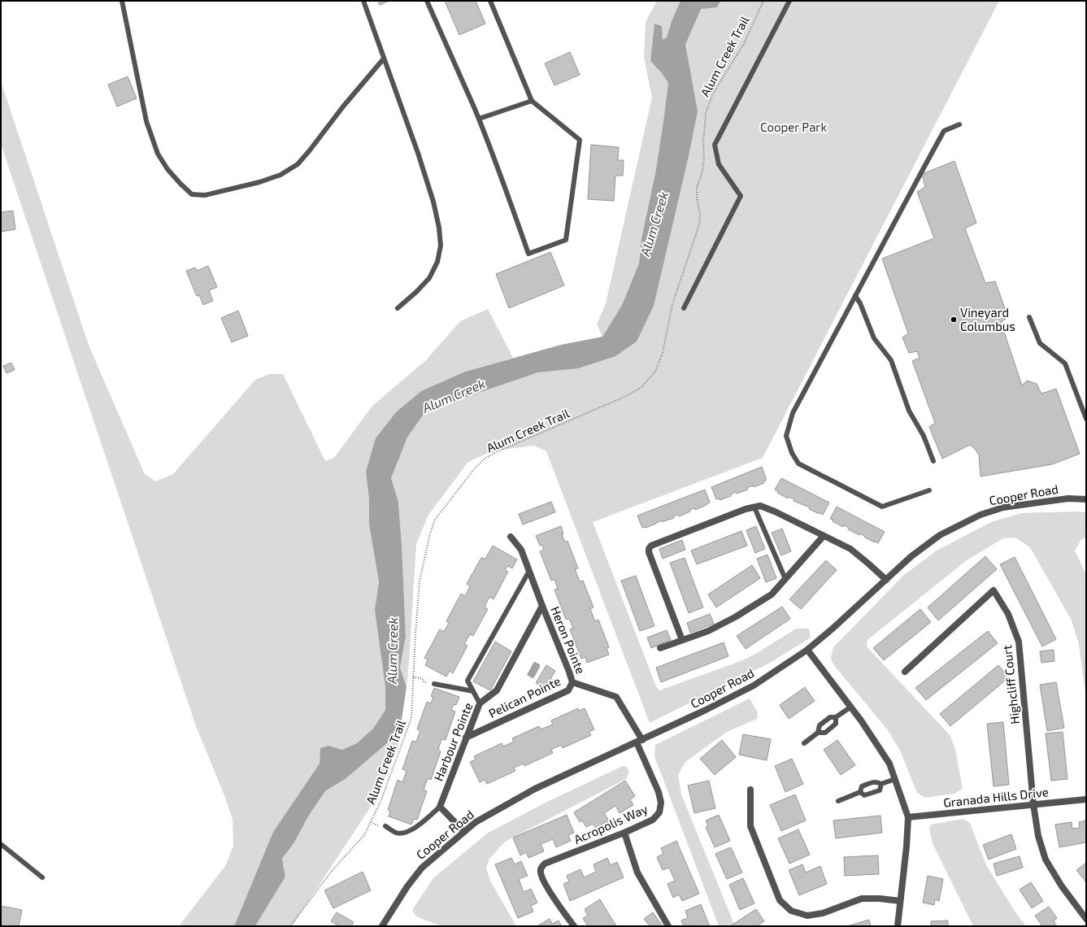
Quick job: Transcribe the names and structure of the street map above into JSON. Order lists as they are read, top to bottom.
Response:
{
  "streets": {
    "street": [
      "Cooper Road",
      "Heron Pointe",
      "Highcliff Court",
      "Pelican Pointe",
      "Harbour Pointe",
      "Granada Hills Drive",
      "Acropolis Way"
    ],
    "path": ["Alum Creek Trail"]
  },
  "crossings": [
    ["Cooper Road", "Heron Pointe"],
    ["Cooper Road", "Acropolis Way"],
    ["Heron Pointe", "Pelican Pointe"],
    ["Heron Pointe", "Harbour Pointe"],
    ["Heron Pointe", "Acropolis Way"],
    ["Highcliff Court", "Granada Hills Drive"],
    ["Pelican Pointe", "Harbour Pointe"]
  ],
  "water": ["Alum Creek"],
  "parks": ["Cooper Park"],
  "places": ["Vineyard Columbus"]
}
